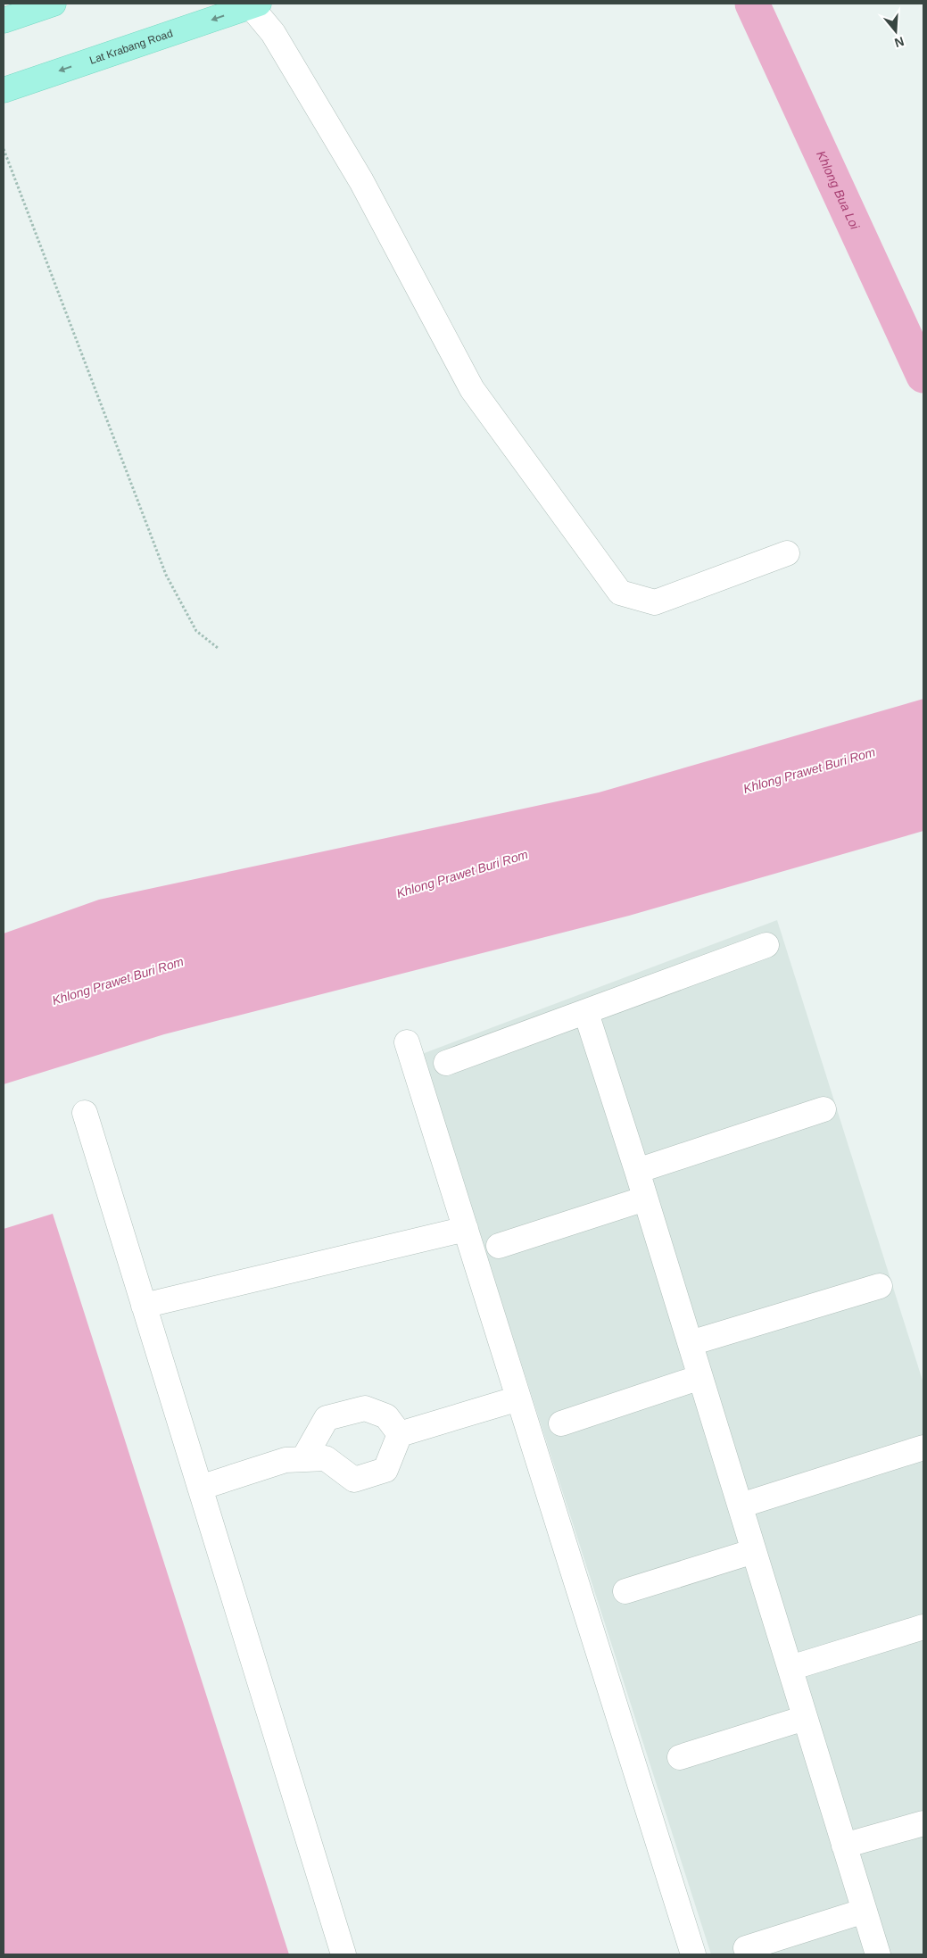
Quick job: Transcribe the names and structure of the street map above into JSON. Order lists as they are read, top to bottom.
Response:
{
  "streets": {
    "main road": ["Lat Krabang Road"]
  },
  "one_way": ["Lat Krabang Road"],
  "water": ["Khlong Bua Loi", "Khlong Prawet Buri Rom"],
  "north": "bottom"
}
